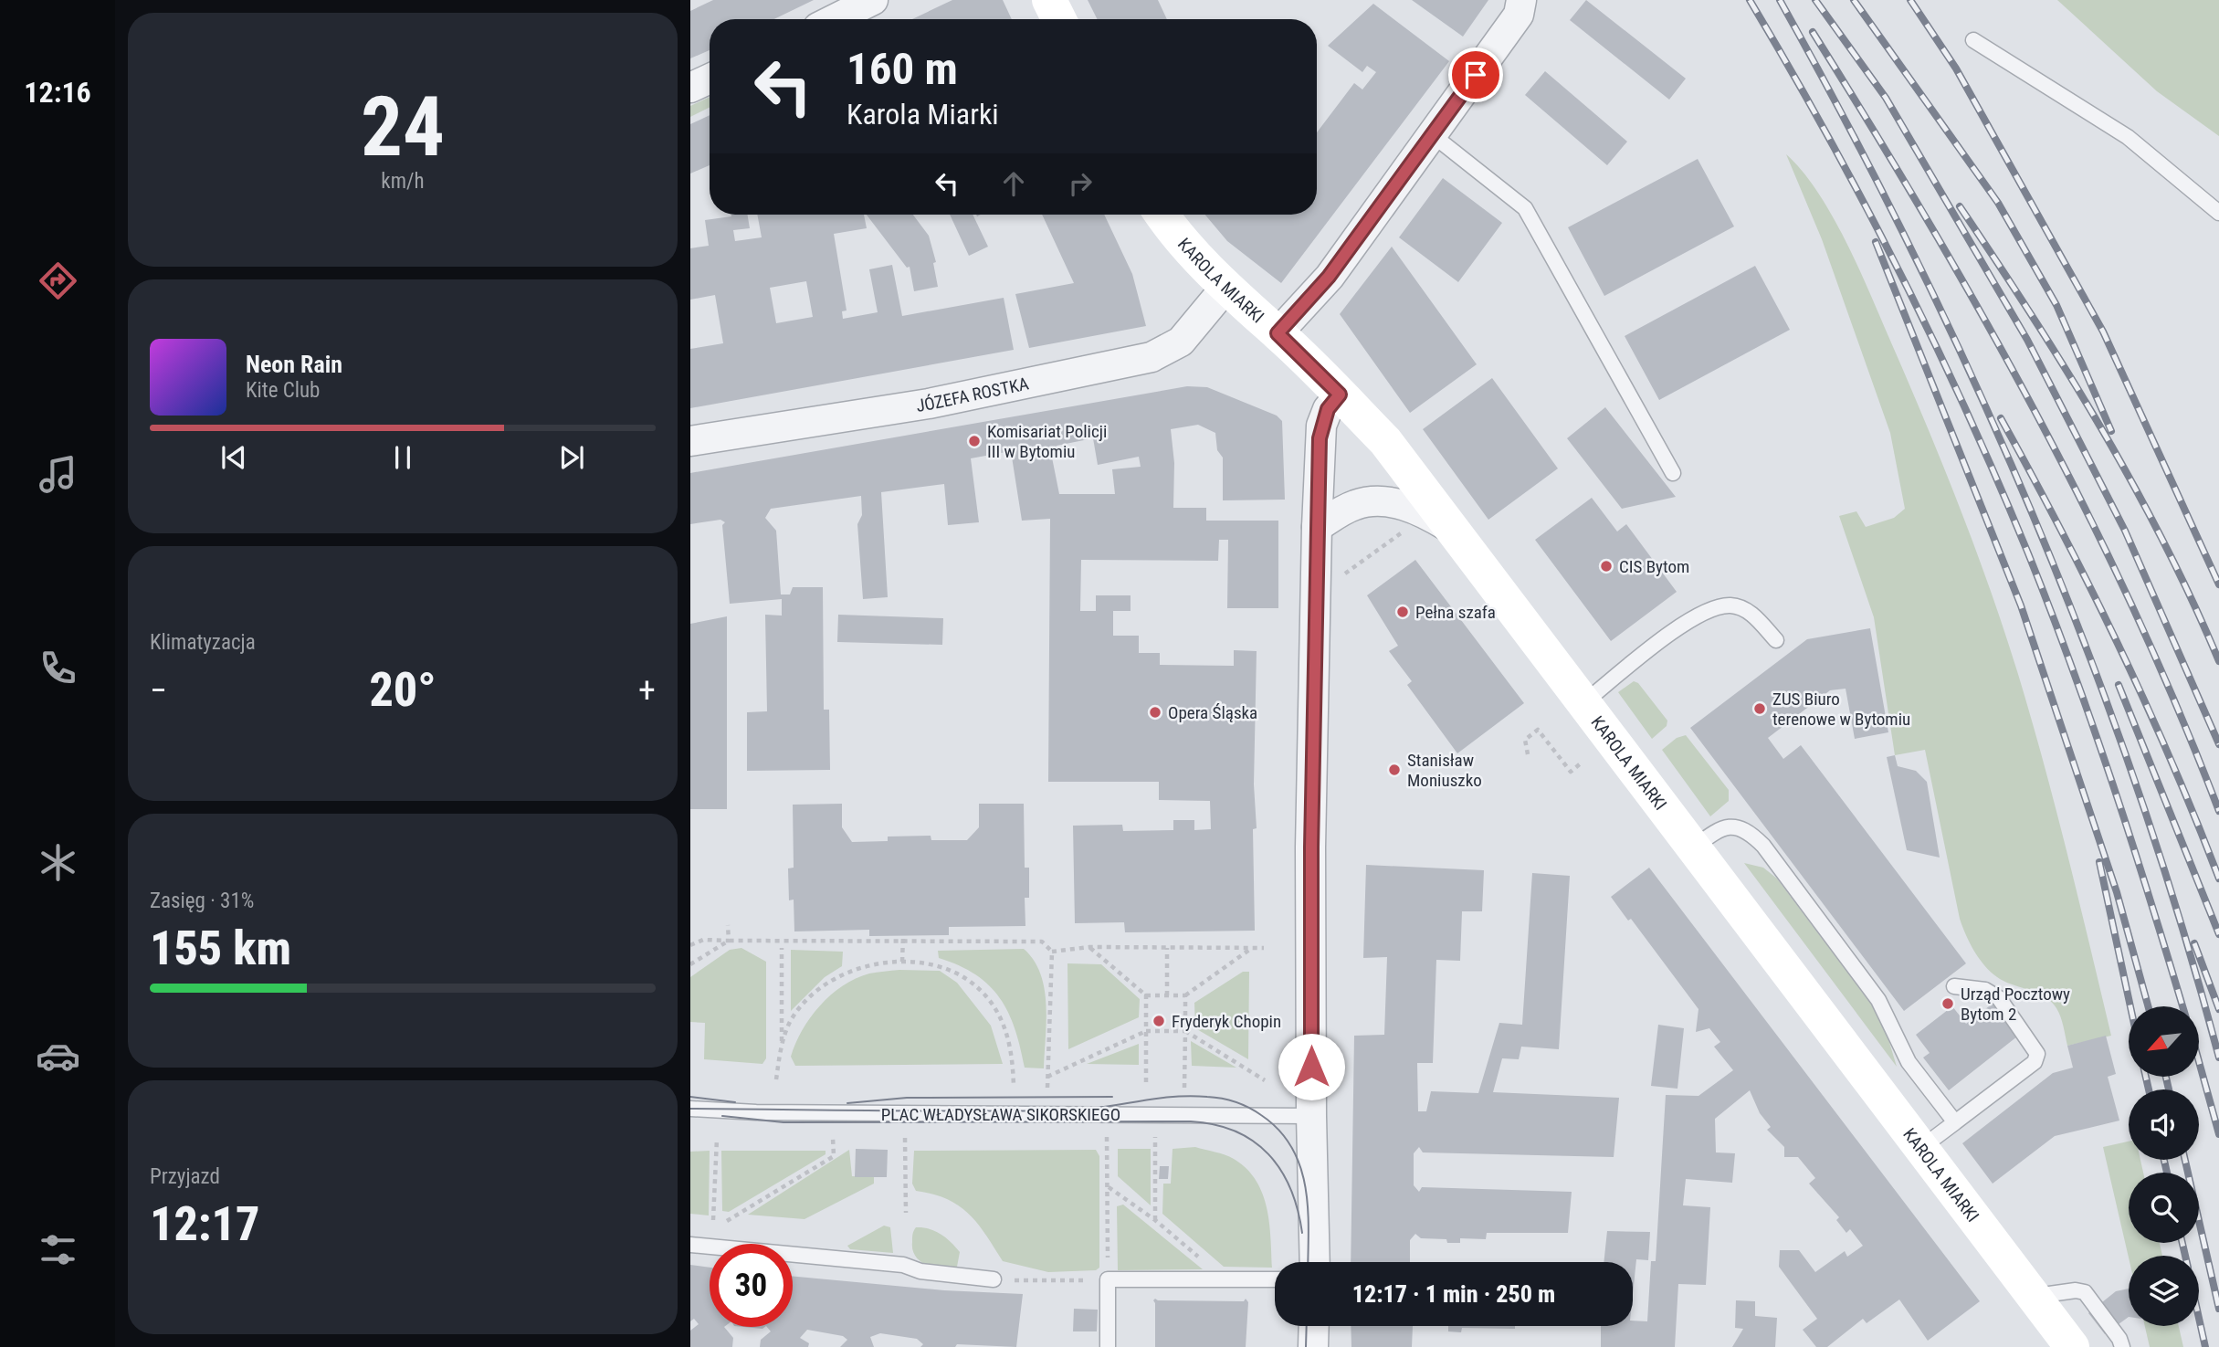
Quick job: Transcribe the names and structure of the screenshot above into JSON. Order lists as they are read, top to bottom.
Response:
{
  "streets": {
    "main road": ["KAROLA MIARKI"],
    "street": ["JÓZEFA ROSTKA"],
    "lane": ["PLAC WŁADYSŁAWA SIKORSKIEGO"]
  },
  "crossings": [
    ["KAROLA MIARKI", "JÓZEFA ROSTKA"]
  ],
  "places": [
    "Komisariat Policji III w Bytomiu",
    "CIS Bytom",
    "Pełna szafa",
    "ZUS Biuro terenowe w Bytomiu",
    "Opera Śląska",
    "Stanisław Moniuszko",
    "Urząd Pocztowy Bytom 2",
    "Fryderyk Chopin"
  ],
  "north": "bottom left",
  "page": {
    "tabs": "12:16",
    "tile": [
      ["24", "km/h"],
      "Klimatyzacja",
      ["Zasięg · 31%", "155 km"],
      ["Przyjazd", "12:17"]
    ],
    "turn": ["160 m", "Karola Miarki"],
    "song": ["Neon Rain", "Kite Club"],
    "heat": ["−", "20°", "+"],
    "limit": "30",
    "trip": "12:17 · 1 min · 250 m"
  }
}
